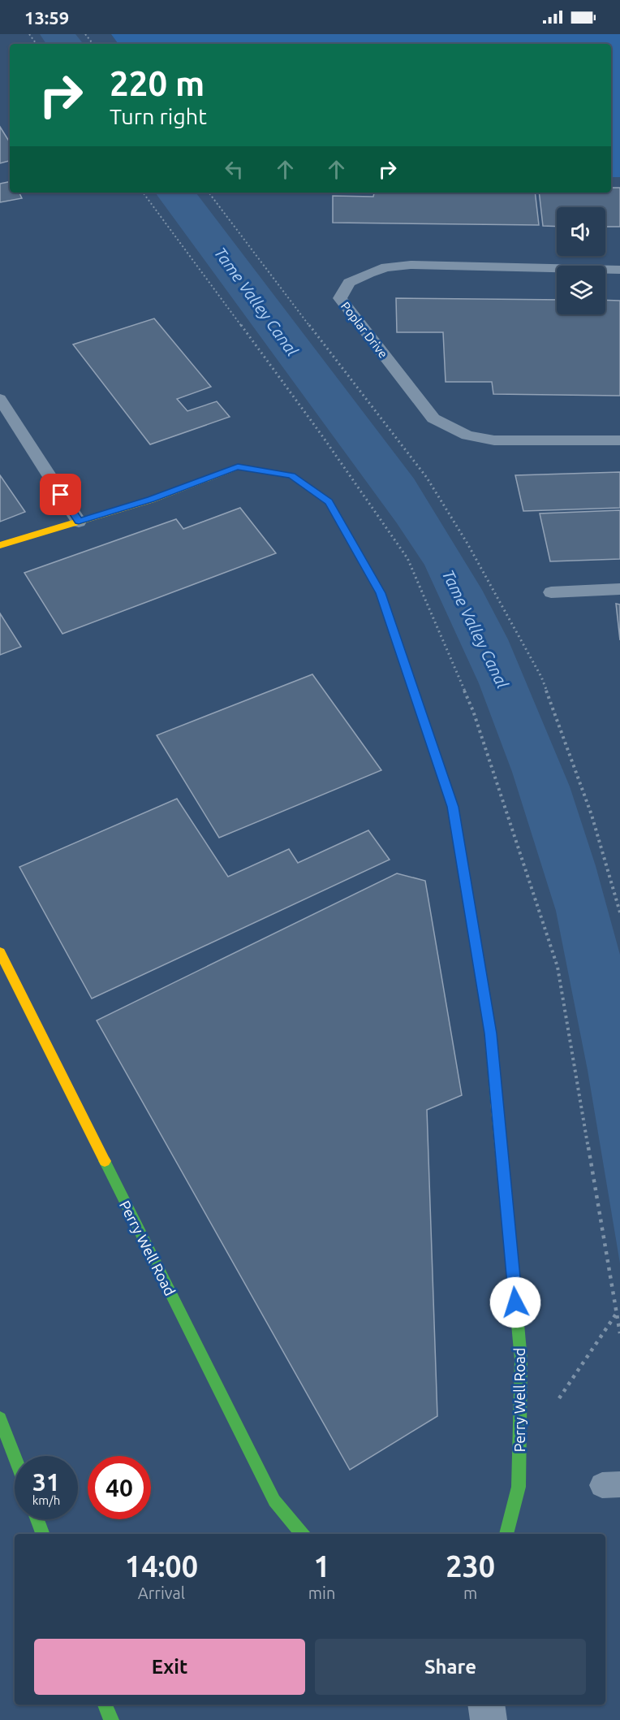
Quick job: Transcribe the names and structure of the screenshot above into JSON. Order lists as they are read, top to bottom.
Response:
{
  "streets": {
    "main road": ["Perry Well Road"],
    "lane": ["Poplar Drive"]
  },
  "water": ["Tame Valley Canal"],
  "page": {
    "status": "13:59",
    "turn": ["220 m", "Turn right"],
    "speed": "31 km/h",
    "limit": "40",
    "eta": [
      "14:00",
      "Arrival",
      "1",
      "min",
      "230",
      "m"
    ],
    "buttons": ["Exit", "Share"]
  }
}
